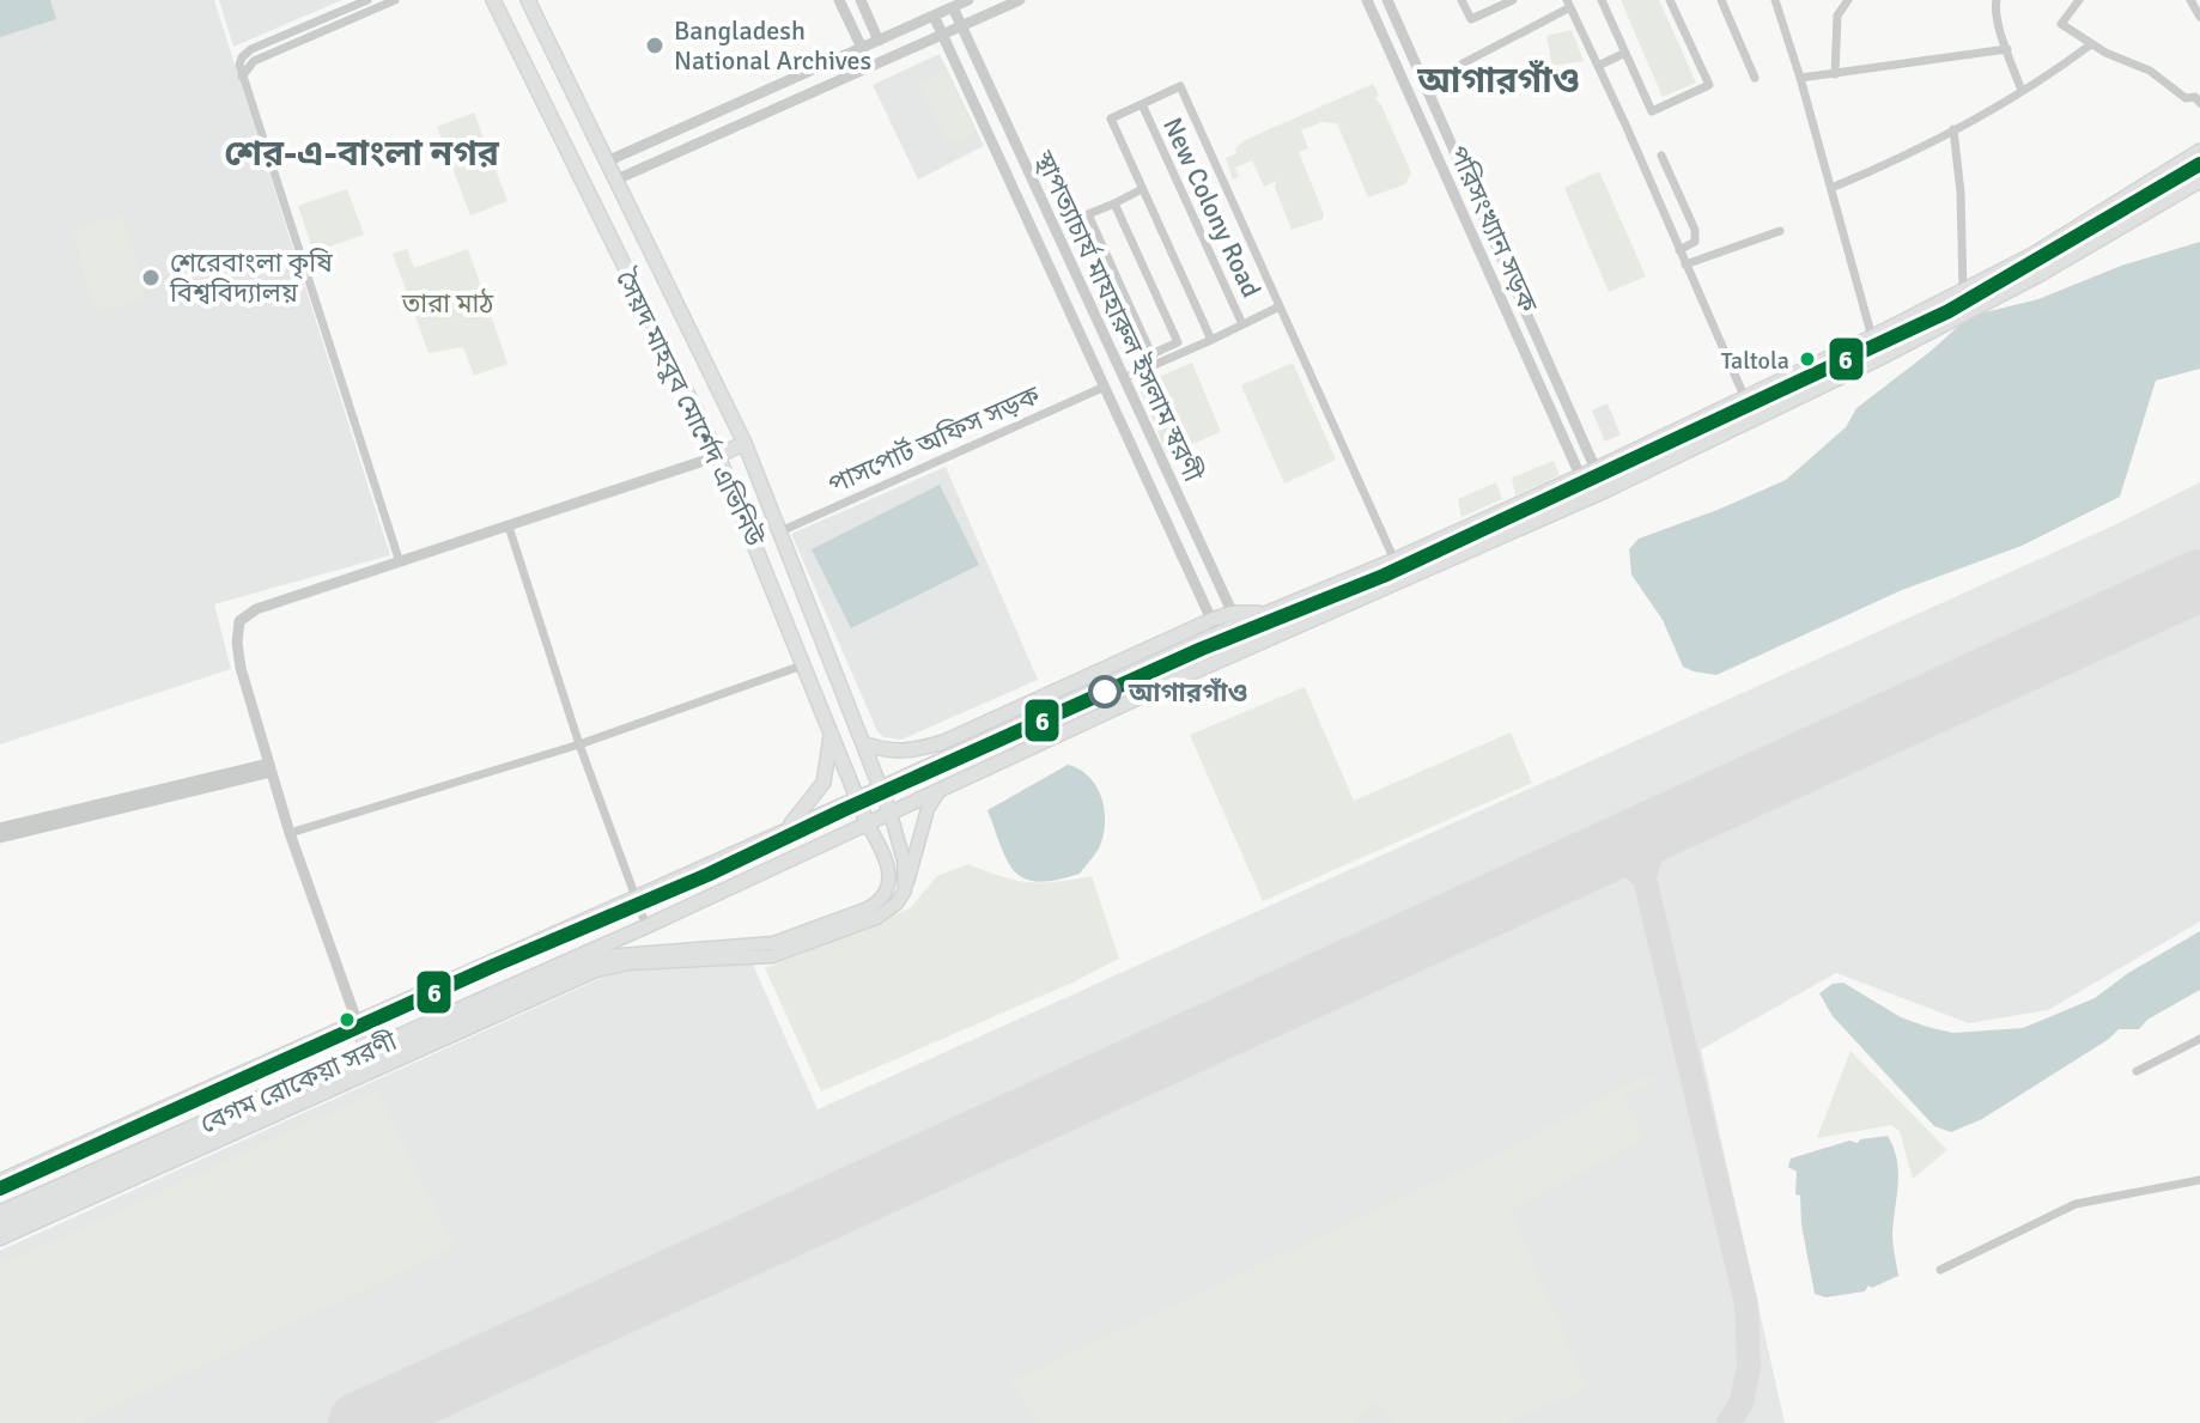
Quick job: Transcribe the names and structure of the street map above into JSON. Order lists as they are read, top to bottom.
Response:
{
  "streets": {
    "main road": ["সৈয়দ মাহবুব মোর্শেদ এভিনিউ", "বেগম রোকেয়া সরণী"],
    "street": [
      "New Colony Road",
      "পরিসংখ্যান সড়ক",
      "স্থাপত্যাচার্য মাযহারুল ইসলাম স্বরণী",
      "পাসপোর্ট অফিস সড়ক"
    ]
  },
  "crossings": [
    ["New Colony Road", "স্থাপত্যাচার্য মাযহারুল ইসলাম স্বরণী"],
    ["New Colony Road", "বেগম রোকেয়া সরণী"],
    ["পরিসংখ্যান সড়ক", "বেগম রোকেয়া সরণী"],
    ["স্থাপত্যাচার্য মাযহারুল ইসলাম স্বরণী", "পাসপোর্ট অফিস সড়ক"],
    ["স্থাপত্যাচার্য মাযহারুল ইসলাম স্বরণী", "বেগম রোকেয়া সরণী"],
    ["সৈয়দ মাহবুব মোর্শেদ এভিনিউ", "পাসপোর্ট অফিস সড়ক"],
    ["সৈয়দ মাহবুব মোর্শেদ এভিনিউ", "বেগম রোকেয়া সরণী"]
  ],
  "districts": ["আগারগাঁও", "শের-এ-বাংলা নগর"],
  "parks": ["তারা মাঠ"],
  "places": [
    "Bangladesh National Archives",
    "শেরেবাংলা কৃষি বিশ্ববিদ্যালয়",
    "Taltola",
    "আগারগাঁও"
  ],
  "lines": ["transit line 6"]
}
